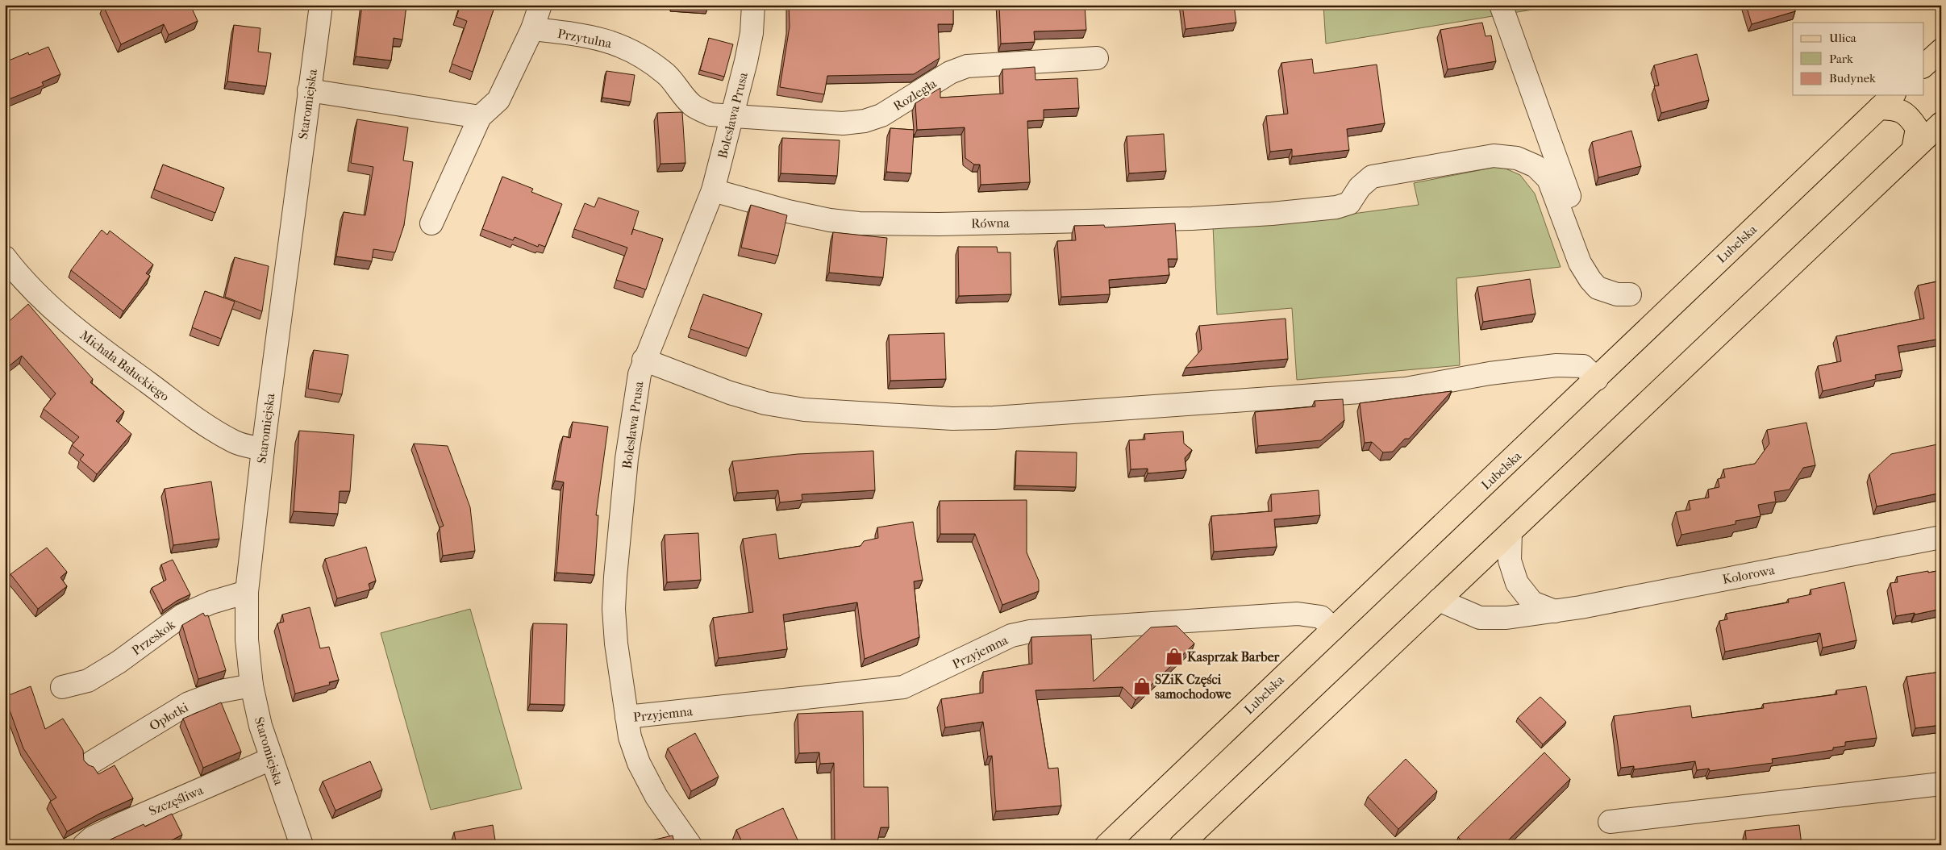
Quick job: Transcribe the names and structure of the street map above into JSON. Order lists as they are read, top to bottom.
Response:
{
  "streets": {
    "main road": ["Lubelska"],
    "street": [
      "Przytulna",
      "Rozległa",
      "Staromiejska",
      "Bolesława Prusa",
      "Równa",
      "Michała Bałuckiego",
      "Kolorowa",
      "Przeskok",
      "Przyjemna",
      "Opłotki",
      "Szczęśliwa"
    ]
  },
  "crossings": [
    ["Przytulna", "Rozległa"],
    ["Przytulna", "Bolesława Prusa"],
    ["Rozległa", "Bolesława Prusa"],
    ["Staromiejska", "Michała Bałuckiego"],
    ["Staromiejska", "Przeskok"],
    ["Staromiejska", "Opłotki"],
    ["Staromiejska", "Szczęśliwa"],
    ["Bolesława Prusa", "Równa"],
    ["Bolesława Prusa", "Przyjemna"],
    ["Lubelska", "Przyjemna"]
  ],
  "places": {
    "shop": ["Kasprzak Barber", "SZiK Części samochodowe"]
  },
  "legend": ["Ulica", "Park", "Budynek"]
}
